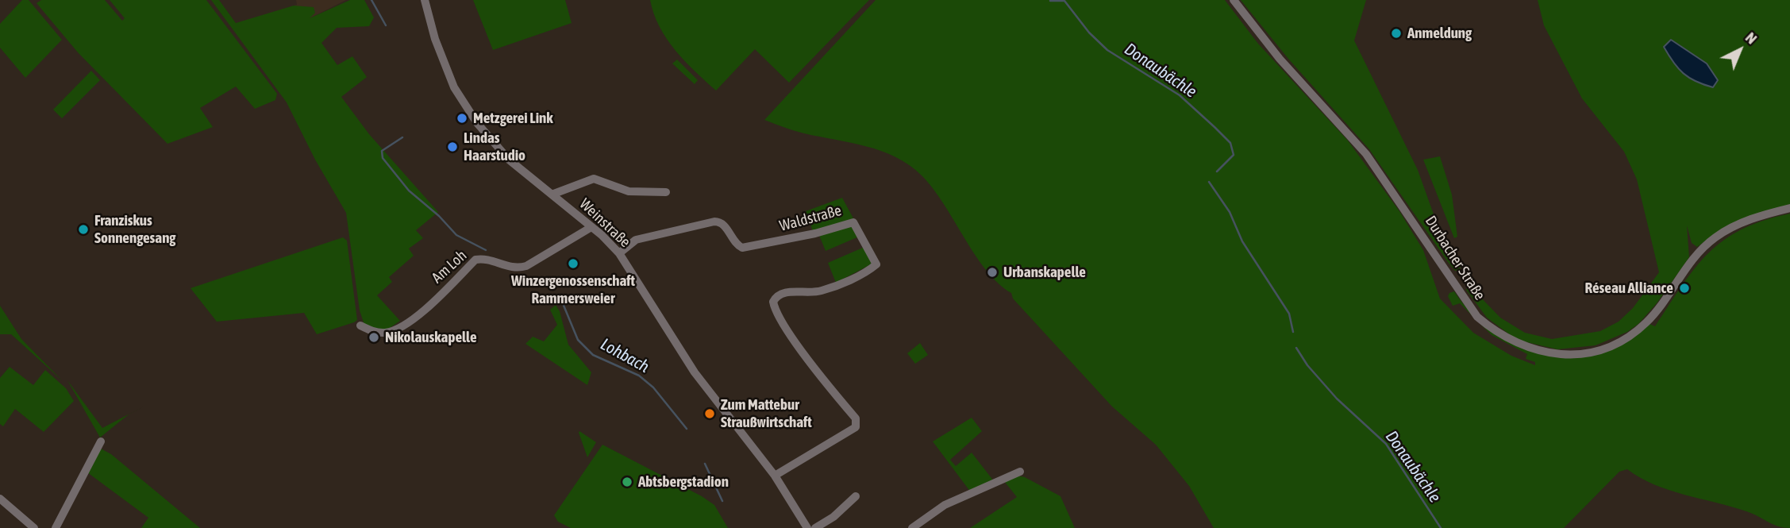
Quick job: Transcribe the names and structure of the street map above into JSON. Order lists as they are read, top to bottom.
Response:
{
  "streets": {
    "street": [
      "Waldstraße",
      "Weinstraße",
      "Durbacher Straße",
      "Am Loh"
    ]
  },
  "crossings": [
    ["Waldstraße", "Weinstraße"],
    ["Weinstraße", "Am Loh"]
  ],
  "water": ["Donaubächle", "Lohbach"],
  "places": [
    "Anmeldung",
    "Metzgerei Link",
    "Lindas Haarstudio",
    "Franziskus Sonnengesang",
    "Winzergenossenschaft Rammersweier",
    "Urbanskapelle",
    "Réseau Alliance",
    "Nikolauskapelle",
    "Zum Mattebur Straußwirtschaft",
    "Abtsbergstadion"
  ],
  "north": "top right"
}
